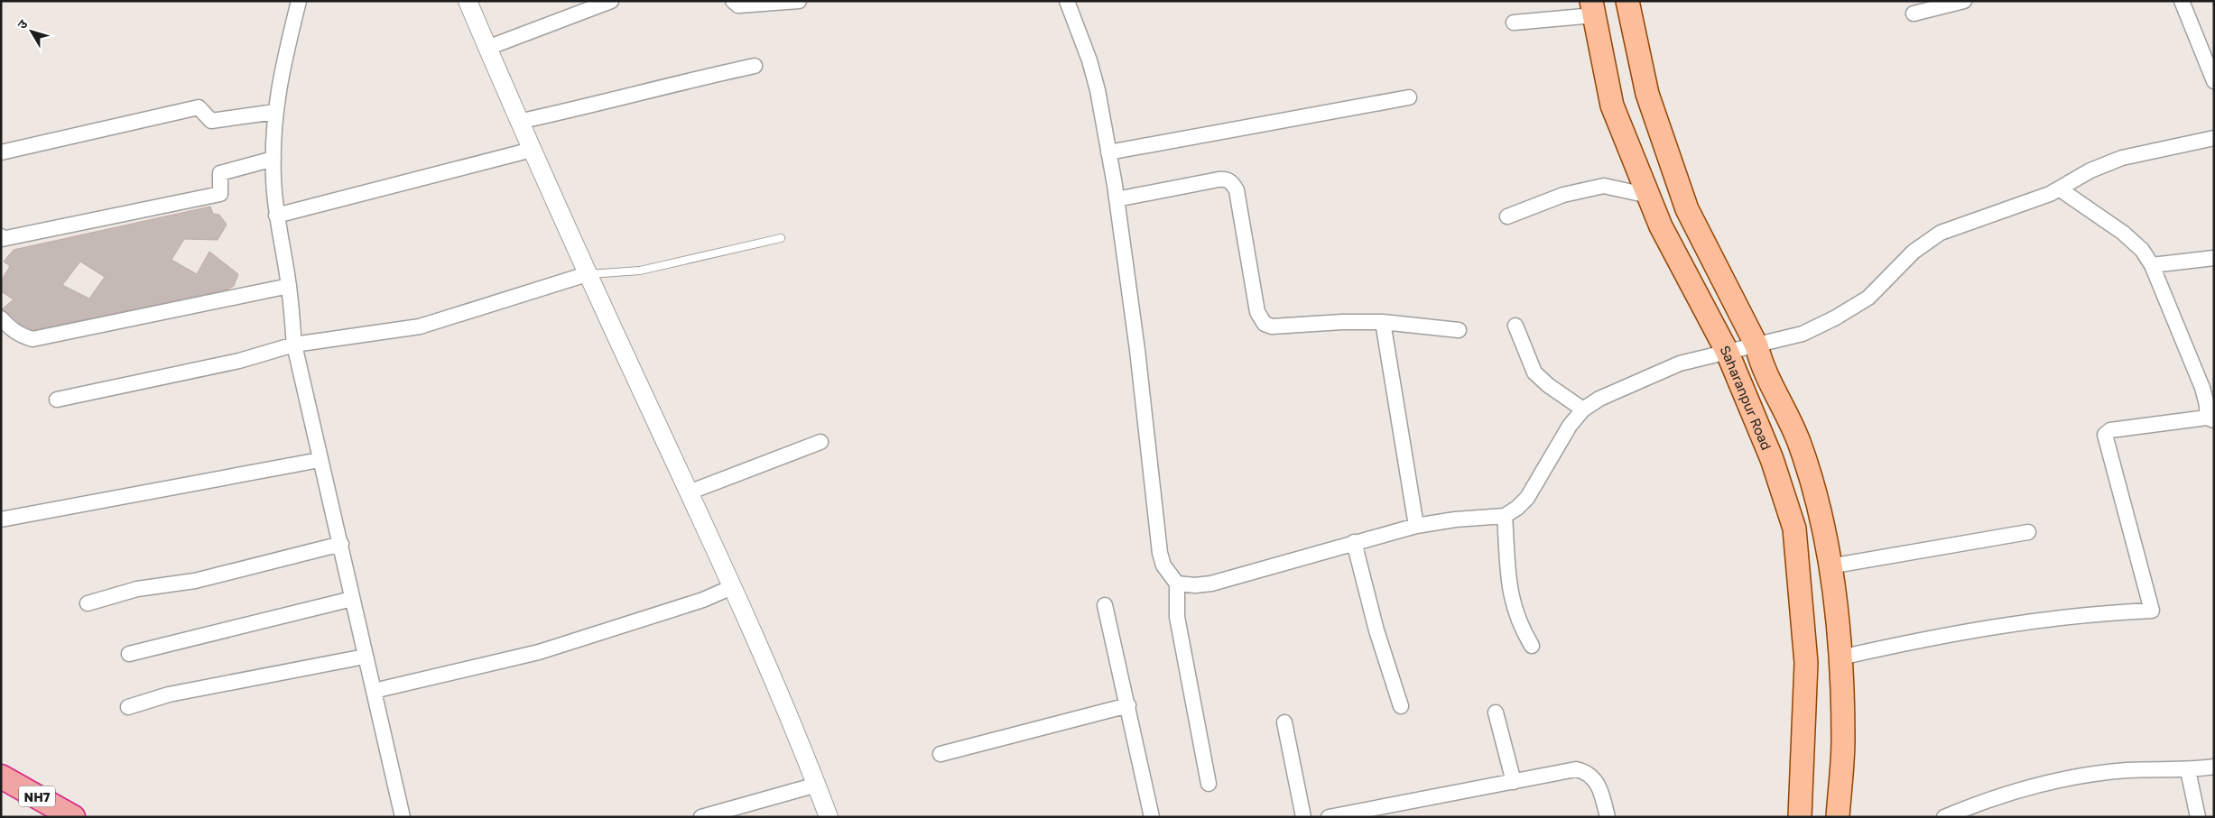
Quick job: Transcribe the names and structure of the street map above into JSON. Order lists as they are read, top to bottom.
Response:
{
  "streets": {
    "highway": ["NH7"],
    "main road": ["Saharanpur Road"]
  },
  "north": "top left"
}
